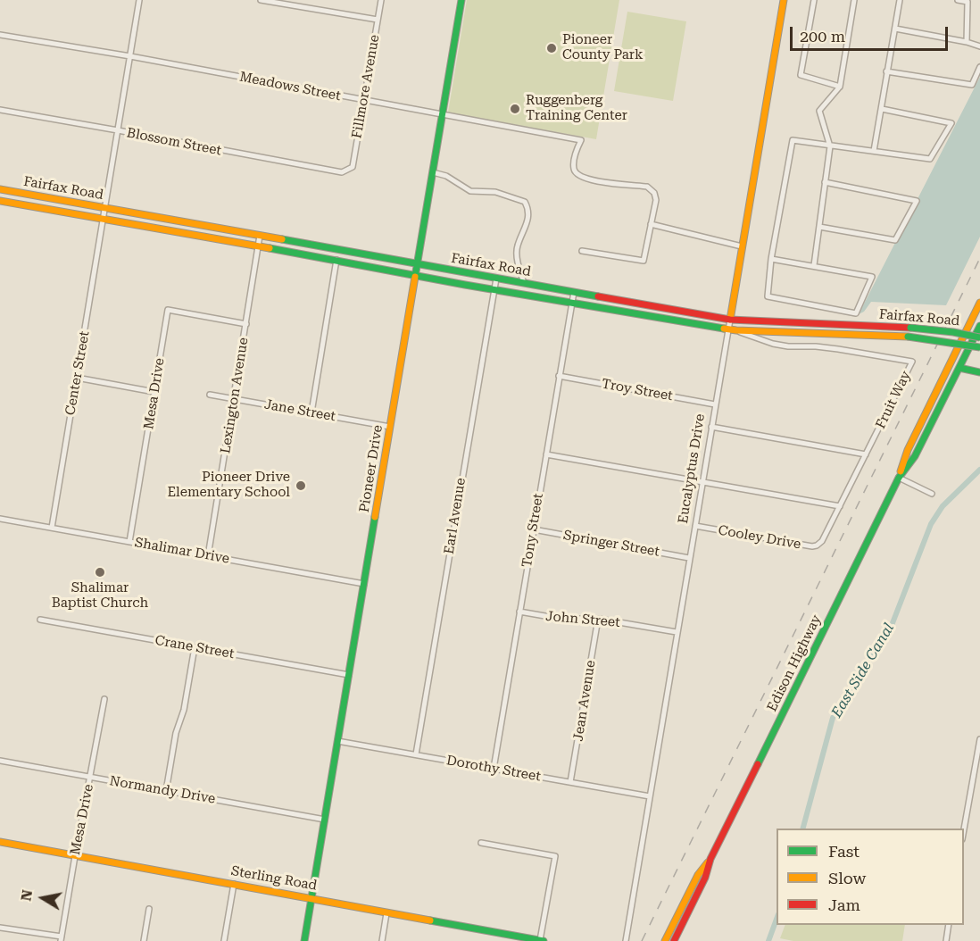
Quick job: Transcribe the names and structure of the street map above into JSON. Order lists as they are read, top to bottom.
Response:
{
  "streets": {
    "main road": [
      "Fairfax Road",
      "Pioneer Drive",
      "Eucalyptus Drive",
      "Edison Highway",
      "Sterling Road"
    ],
    "street": [
      "Meadows Street",
      "Fillmore Avenue",
      "Blossom Street",
      "Center Street",
      "Troy Street",
      "Mesa Drive",
      "Lexington Avenue",
      "Fruit Way",
      "Jane Street",
      "Earl Avenue",
      "Tony Street",
      "Cooley Drive",
      "Springer Street",
      "Shalimar Drive",
      "John Street",
      "Crane Street",
      "Jean Avenue",
      "Dorothy Street",
      "Normandy Drive"
    ]
  },
  "crossings": [
    ["Meadows Street", "Fillmore Avenue"],
    ["Meadows Street", "Center Street"],
    ["Meadows Street", "Pioneer Drive"],
    ["Fillmore Avenue", "Blossom Street"],
    ["Blossom Street", "Center Street"],
    ["Fairfax Road", "Center Street"],
    ["Fairfax Road", "Lexington Avenue"],
    ["Fairfax Road", "Fruit Way"],
    ["Fairfax Road", "Pioneer Drive"],
    ["Fairfax Road", "Eucalyptus Drive"],
    ["Fairfax Road", "Earl Avenue"],
    ["Fairfax Road", "Tony Street"],
    ["Center Street", "Shalimar Drive"],
    ["Troy Street", "Eucalyptus Drive"],
    ["Troy Street", "Tony Street"],
    ["Mesa Drive", "Lexington Avenue"],
    ["Mesa Drive", "Shalimar Drive"],
    ["Mesa Drive", "Normandy Drive"],
    ["Mesa Drive", "Sterling Road"],
    ["Lexington Avenue", "Jane Street"],
    ["Lexington Avenue", "Shalimar Drive"],
    ["Fruit Way", "Cooley Drive"],
    ["Jane Street", "Pioneer Drive"],
    ["Pioneer Drive", "Shalimar Drive"],
    ["Pioneer Drive", "Crane Street"],
    ["Pioneer Drive", "Dorothy Street"],
    ["Pioneer Drive", "Normandy Drive"],
    ["Pioneer Drive", "Sterling Road"],
    ["Eucalyptus Drive", "Cooley Drive"],
    ["Eucalyptus Drive", "Springer Street"],
    ["Eucalyptus Drive", "John Street"],
    ["Eucalyptus Drive", "Dorothy Street"],
    ["Earl Avenue", "Dorothy Street"],
    ["Tony Street", "Springer Street"],
    ["Tony Street", "John Street"],
    ["Tony Street", "Dorothy Street"],
    ["John Street", "Jean Avenue"],
    ["Jean Avenue", "Dorothy Street"]
  ],
  "water": ["East Side Canal"],
  "places": [
    "Pioneer County Park",
    "Ruggenberg Training Center",
    "Pioneer Drive Elementary School",
    "Shalimar Baptist Church"
  ],
  "legend": ["Fast", "Slow", "Jam"],
  "scale_bar": "200 m",
  "north": "left"
}
